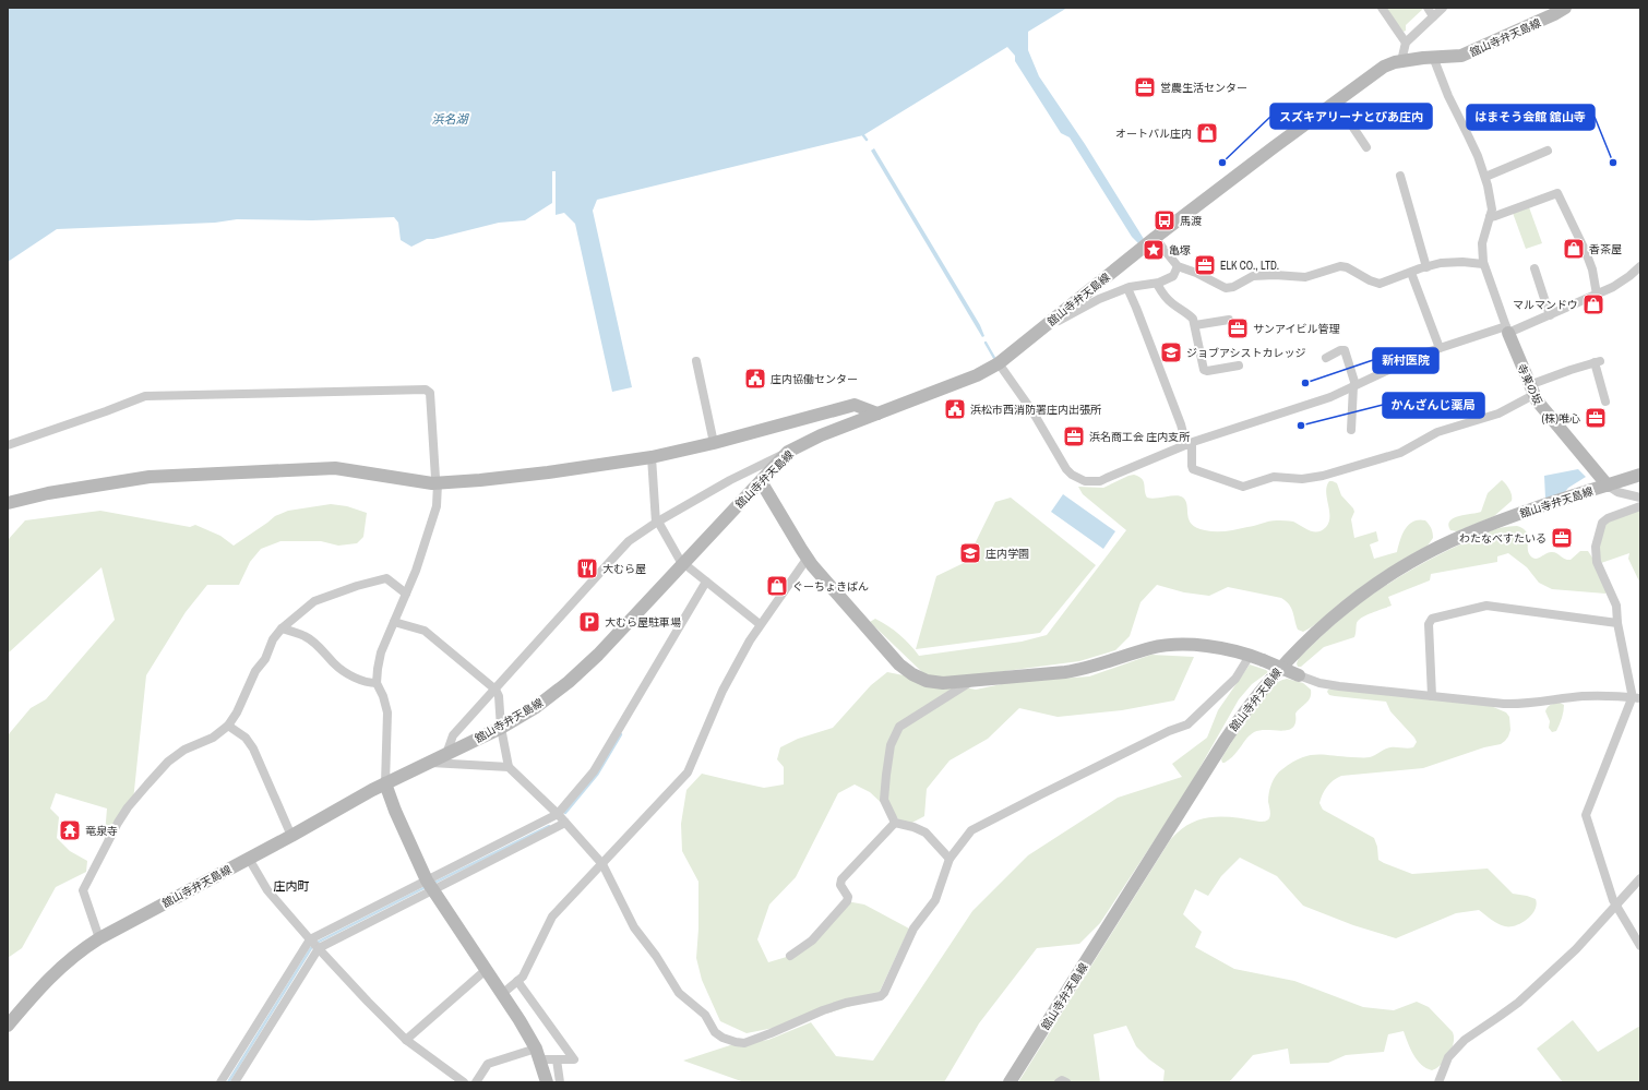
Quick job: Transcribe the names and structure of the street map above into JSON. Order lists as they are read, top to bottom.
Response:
{
  "streets": {
    "main road": ["舘山寺弁天島線", "寺東の坂"]
  },
  "crossings": [
    ["舘山寺弁天島線", "寺東の坂"]
  ],
  "districts": ["庄内町"],
  "water": ["浜名湖"],
  "places": {
    "office": [
      "営農生活センター",
      "ELK CO., LTD.",
      "サンアイビル管理",
      "(株)唯心",
      "浜名商工会 庄内支所",
      "わたなべすたいる"
    ],
    "shop": [
      "オートパル庄内",
      "香茶屋",
      "マルマンドウ",
      "ぐーちょきぱん"
    ],
    "other": [
      "スズキアリーナとぴあ庄内",
      "はまそう会館 舘山寺",
      "新村医院",
      "かんざんじ薬局"
    ],
    "bus stop": ["馬渡"],
    "place": ["亀塚"],
    "school or university": ["ジョブアシストカレッジ", "庄内学園"],
    "public building": ["庄内協働センター", "浜松市西消防署庄内出張所"],
    "restaurant": ["大むら屋"],
    "parking": ["大むら屋駐車場"],
    "temple": ["竜泉寺"]
  }
}
